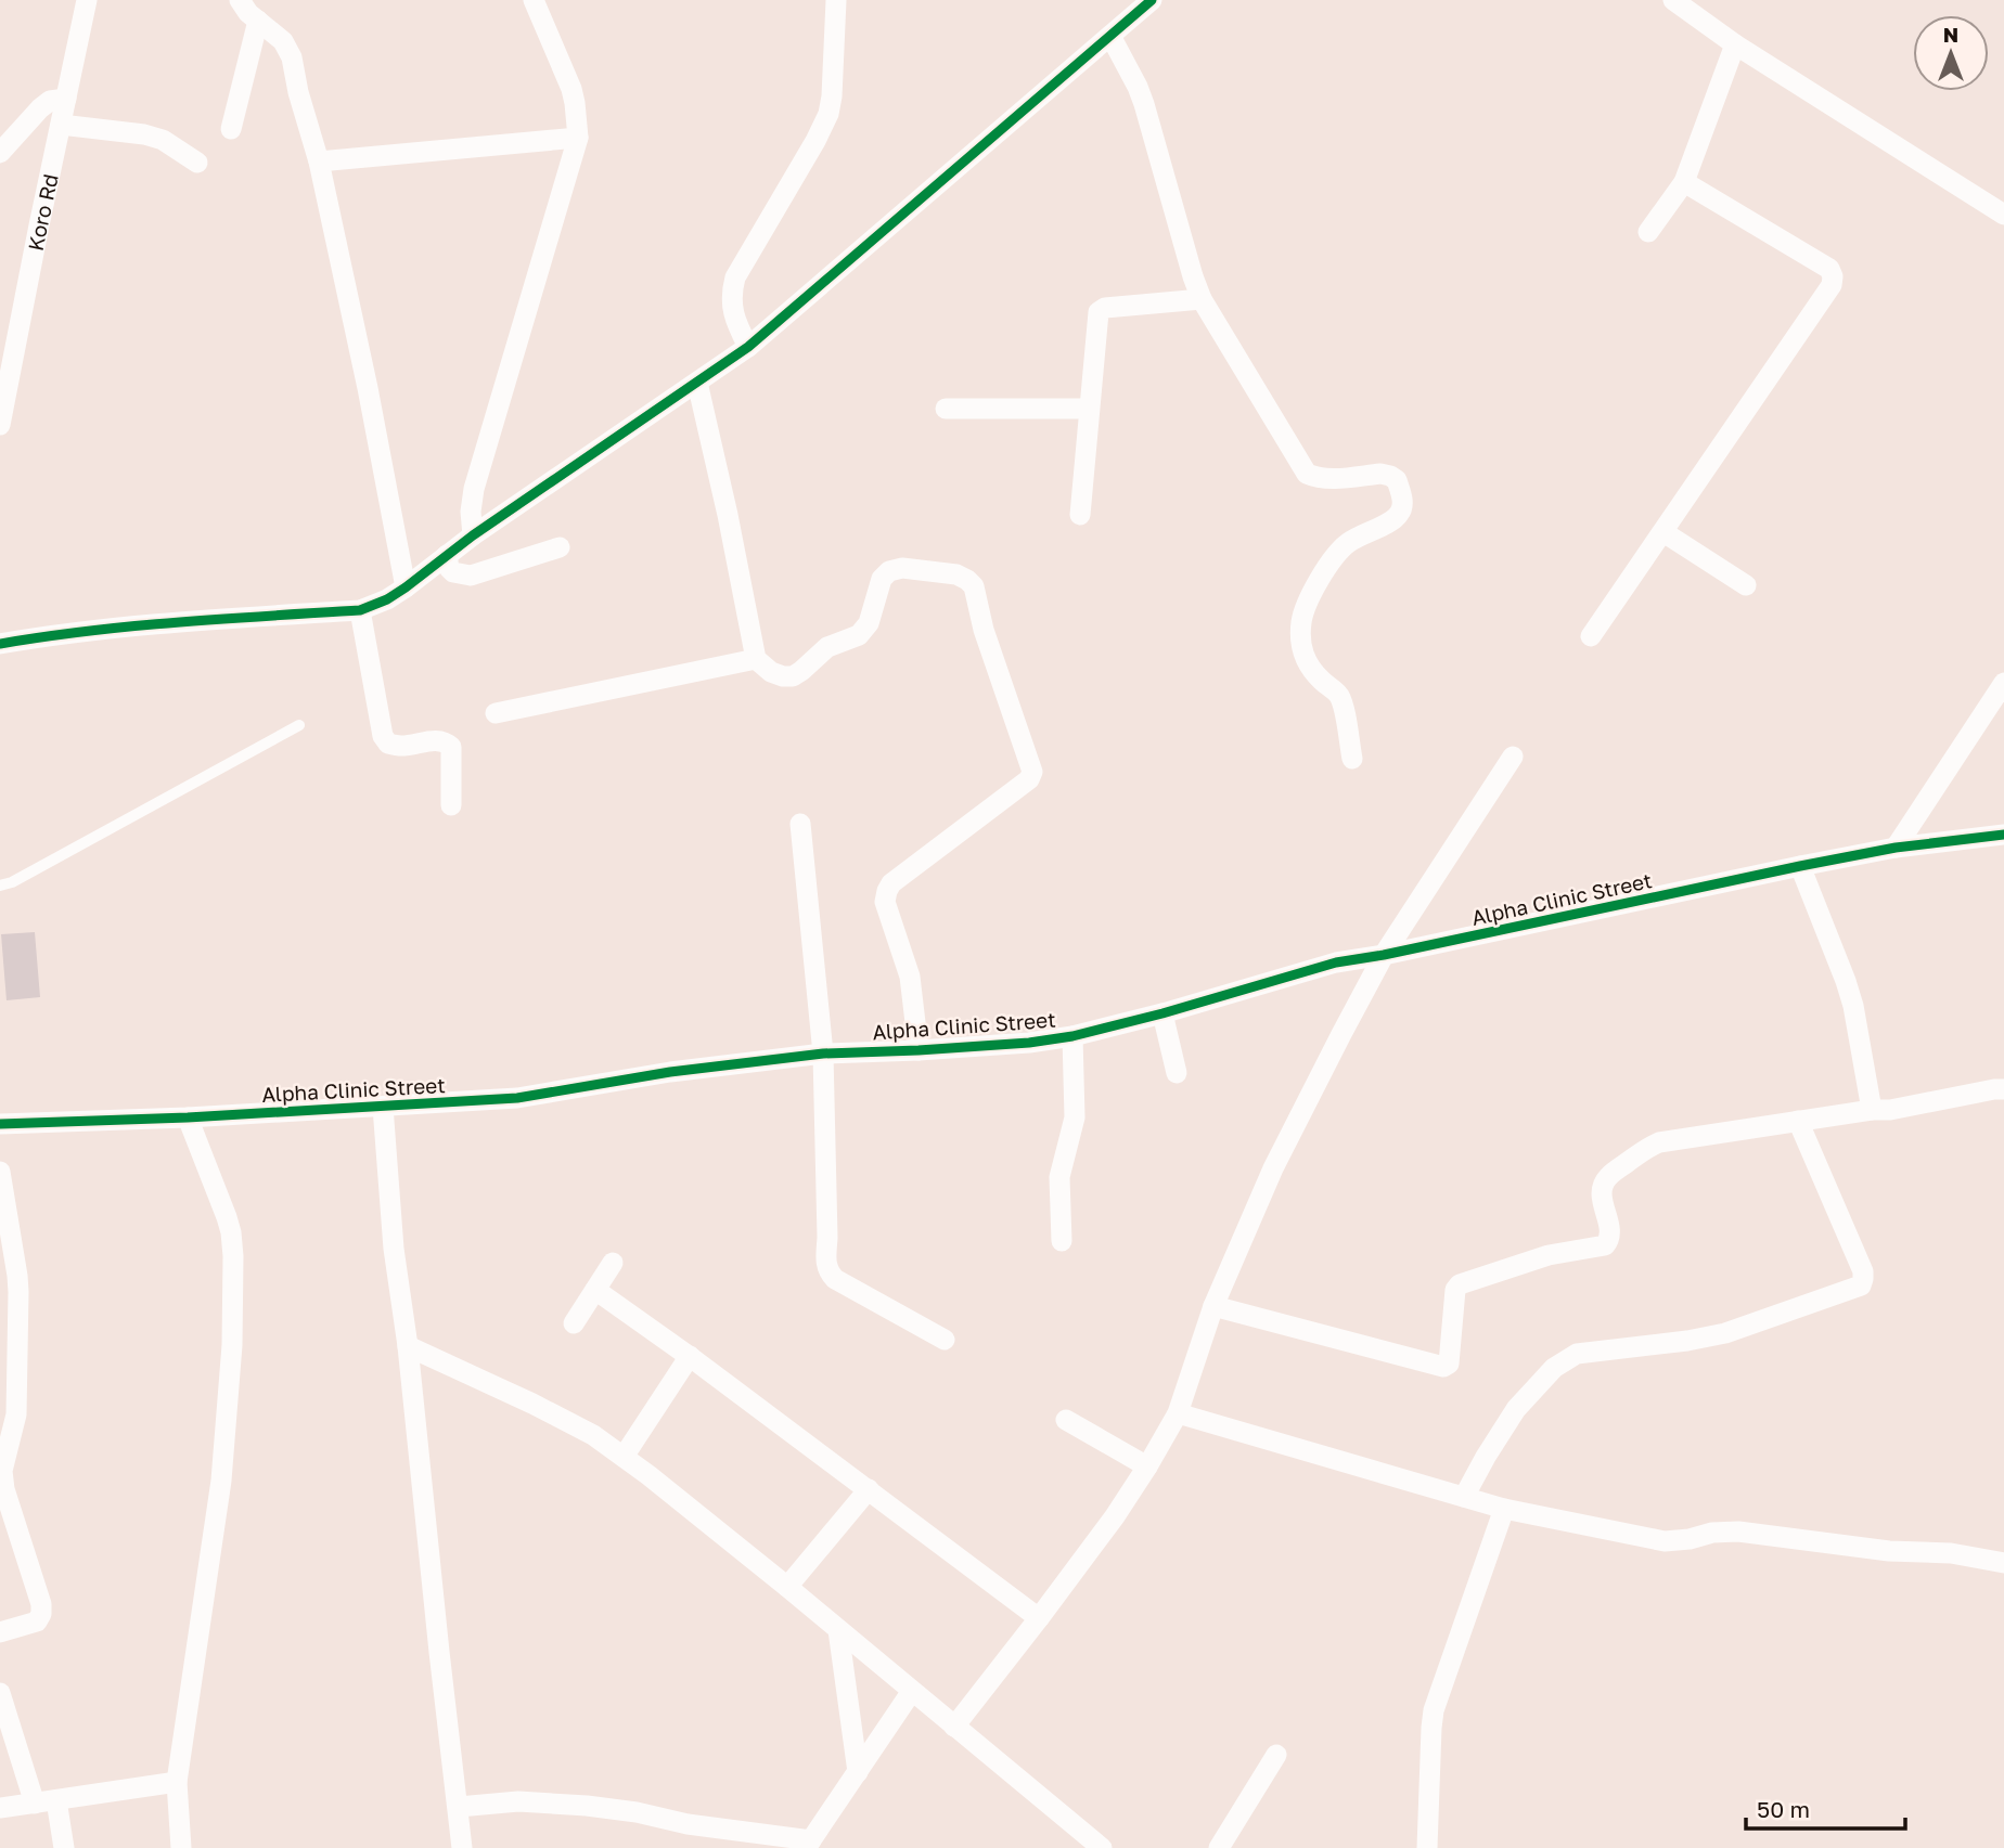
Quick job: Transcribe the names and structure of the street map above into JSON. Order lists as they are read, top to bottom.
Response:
{
  "streets": {
    "street": ["Koro Rd", "Alpha Clinic Street"]
  },
  "scale_bar": "50 m",
  "north": "top"
}
